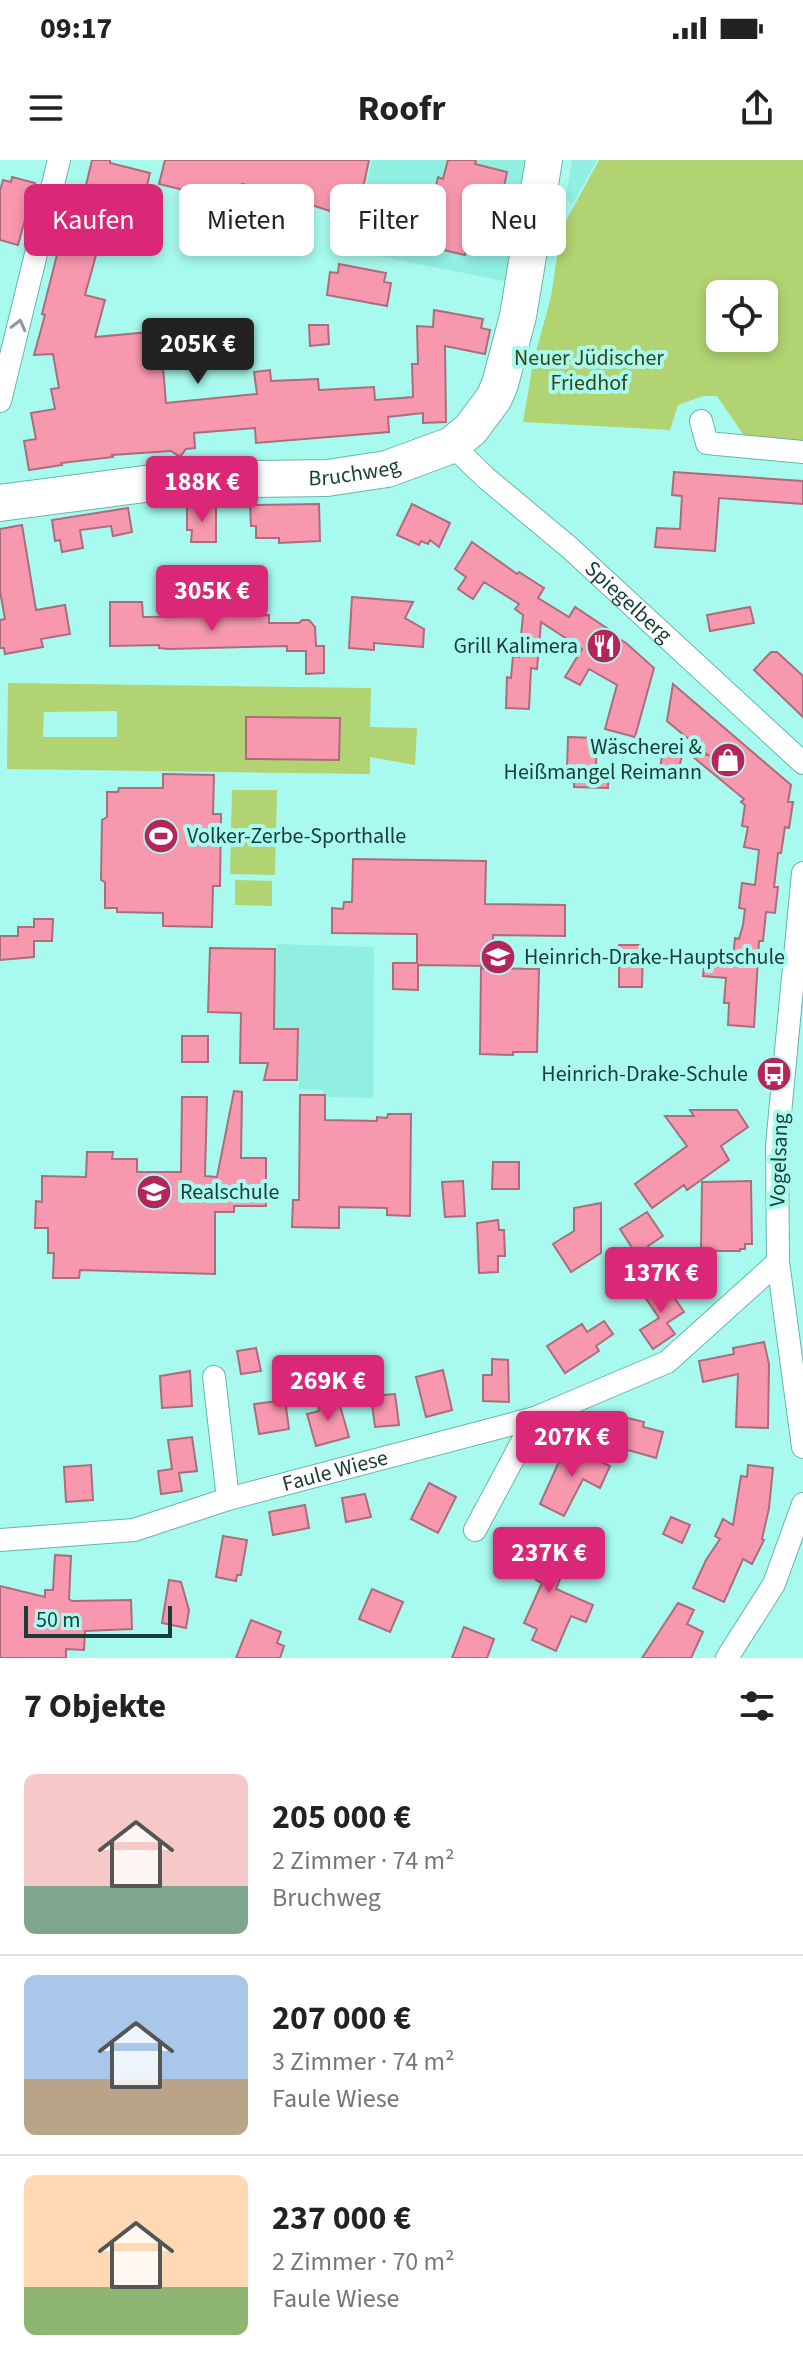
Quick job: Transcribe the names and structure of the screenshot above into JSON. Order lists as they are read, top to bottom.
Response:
{
  "streets": {
    "main road": ["Bruchweg"],
    "street": ["Spiegelberg", "Vogelsang", "Faule Wiese"]
  },
  "crossings": [
    ["Bruchweg", "Spiegelberg"],
    ["Vogelsang", "Faule Wiese"]
  ],
  "parks": ["Neuer Jüdischer Friedhof"],
  "places": {
    "restaurant": ["Grill Kalimera"],
    "shop": ["Wäscherei & Heißmangel Reimann"],
    "sports": ["Volker-Zerbe-Sporthalle"],
    "school or university": ["Heinrich-Drake-Hauptschule", "Realschule"],
    "bus stop": ["Heinrich-Drake-Schule"]
  },
  "scale_bar": "50 m",
  "page": {
    "status": "09:17",
    "header": "Roofr",
    "chip": [
      "Kaufen",
      "Mieten",
      "Filter",
      "Neu"
    ],
    "price": [
      "205K €",
      "188K €",
      "305K €",
      "137K €",
      "269K €",
      "207K €",
      "237K €"
    ],
    "scale": "50 m",
    "heading": "7 Objekte",
    "list": [
      {
        "name": "205 000 €",
        "note": "2 Zimmer · 74 m² · Bruchweg"
      },
      {
        "name": "207 000 €",
        "note": "3 Zimmer · 74 m² · Faule Wiese"
      },
      {
        "name": "237 000 €",
        "note": "2 Zimmer · 70 m² · Faule Wiese"
      }
    ]
  }
}
